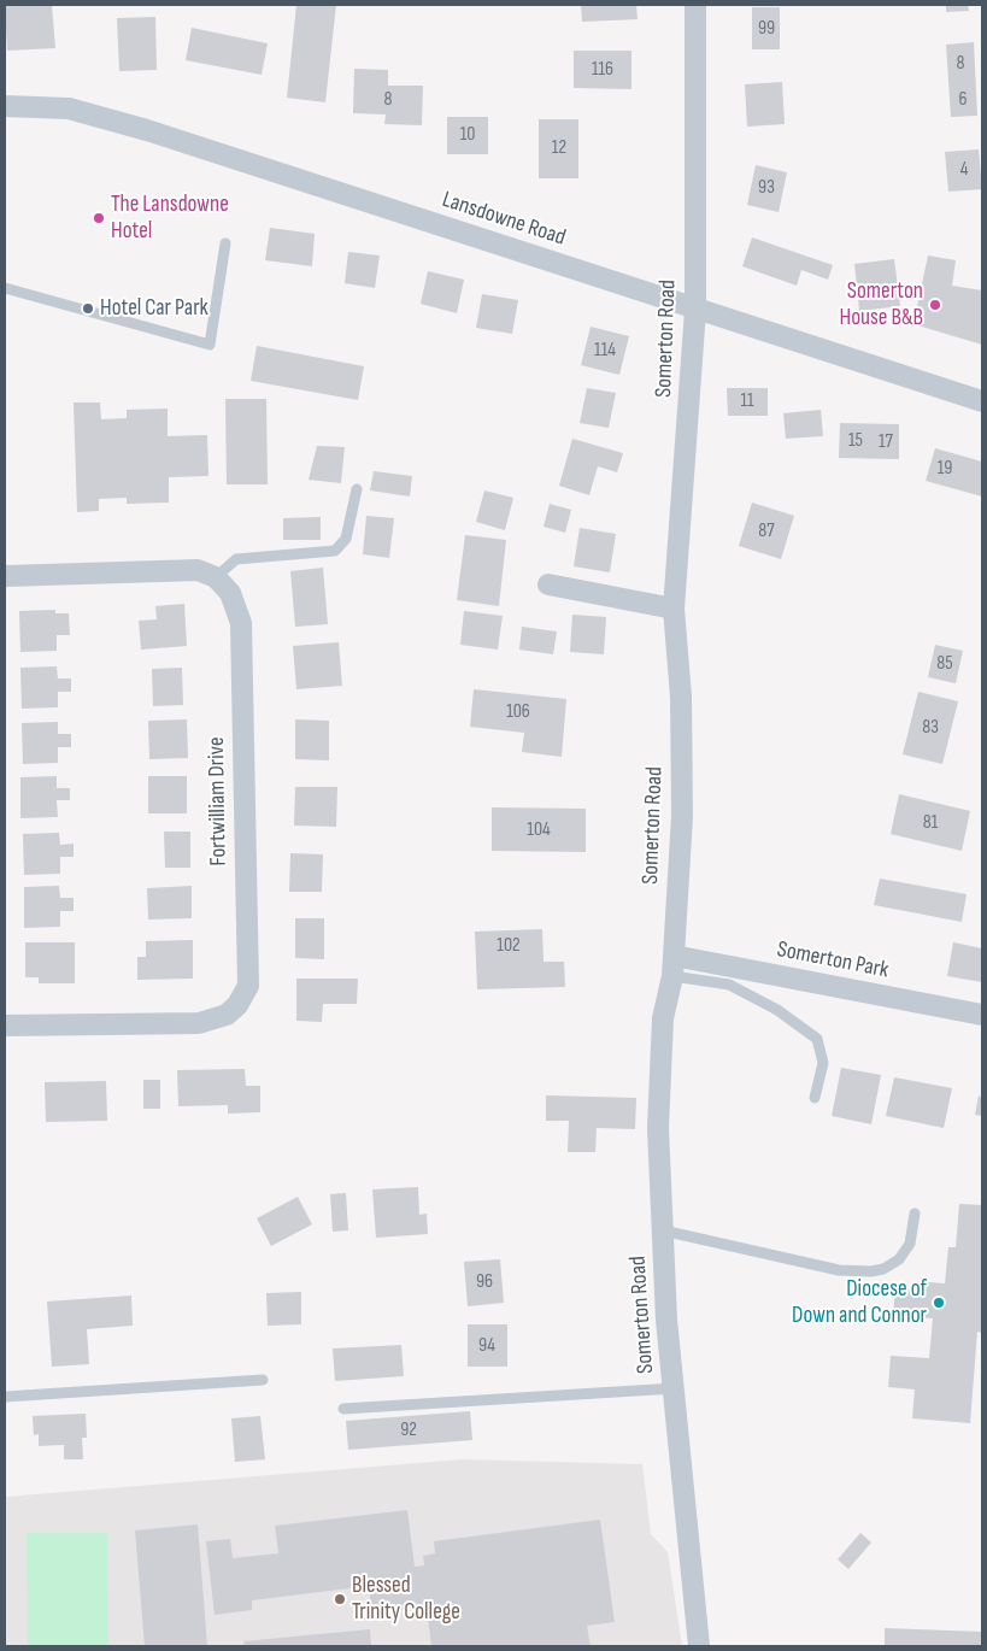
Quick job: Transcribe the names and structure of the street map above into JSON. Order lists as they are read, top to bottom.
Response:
{
  "streets": {
    "street": [
      "Lansdowne Road",
      "Somerton Road",
      "Fortwilliam Drive",
      "Somerton Park"
    ]
  },
  "crossings": [
    ["Lansdowne Road", "Somerton Road"],
    ["Somerton Road", "Somerton Park"]
  ],
  "places": [
    "The Lansdowne Hotel",
    "Somerton House B&B",
    "Hotel Car Park",
    "Diocese of Down and Connor",
    "Blessed Trinity College"
  ],
  "house_numbers": [
    "99",
    "8",
    "116",
    "8",
    "6",
    "10",
    "12",
    "4",
    "93",
    "114",
    "11",
    "15",
    "17",
    "19",
    "87",
    "85",
    "106",
    "83",
    "81",
    "104",
    "102",
    "96",
    "94",
    "92"
  ]
}
